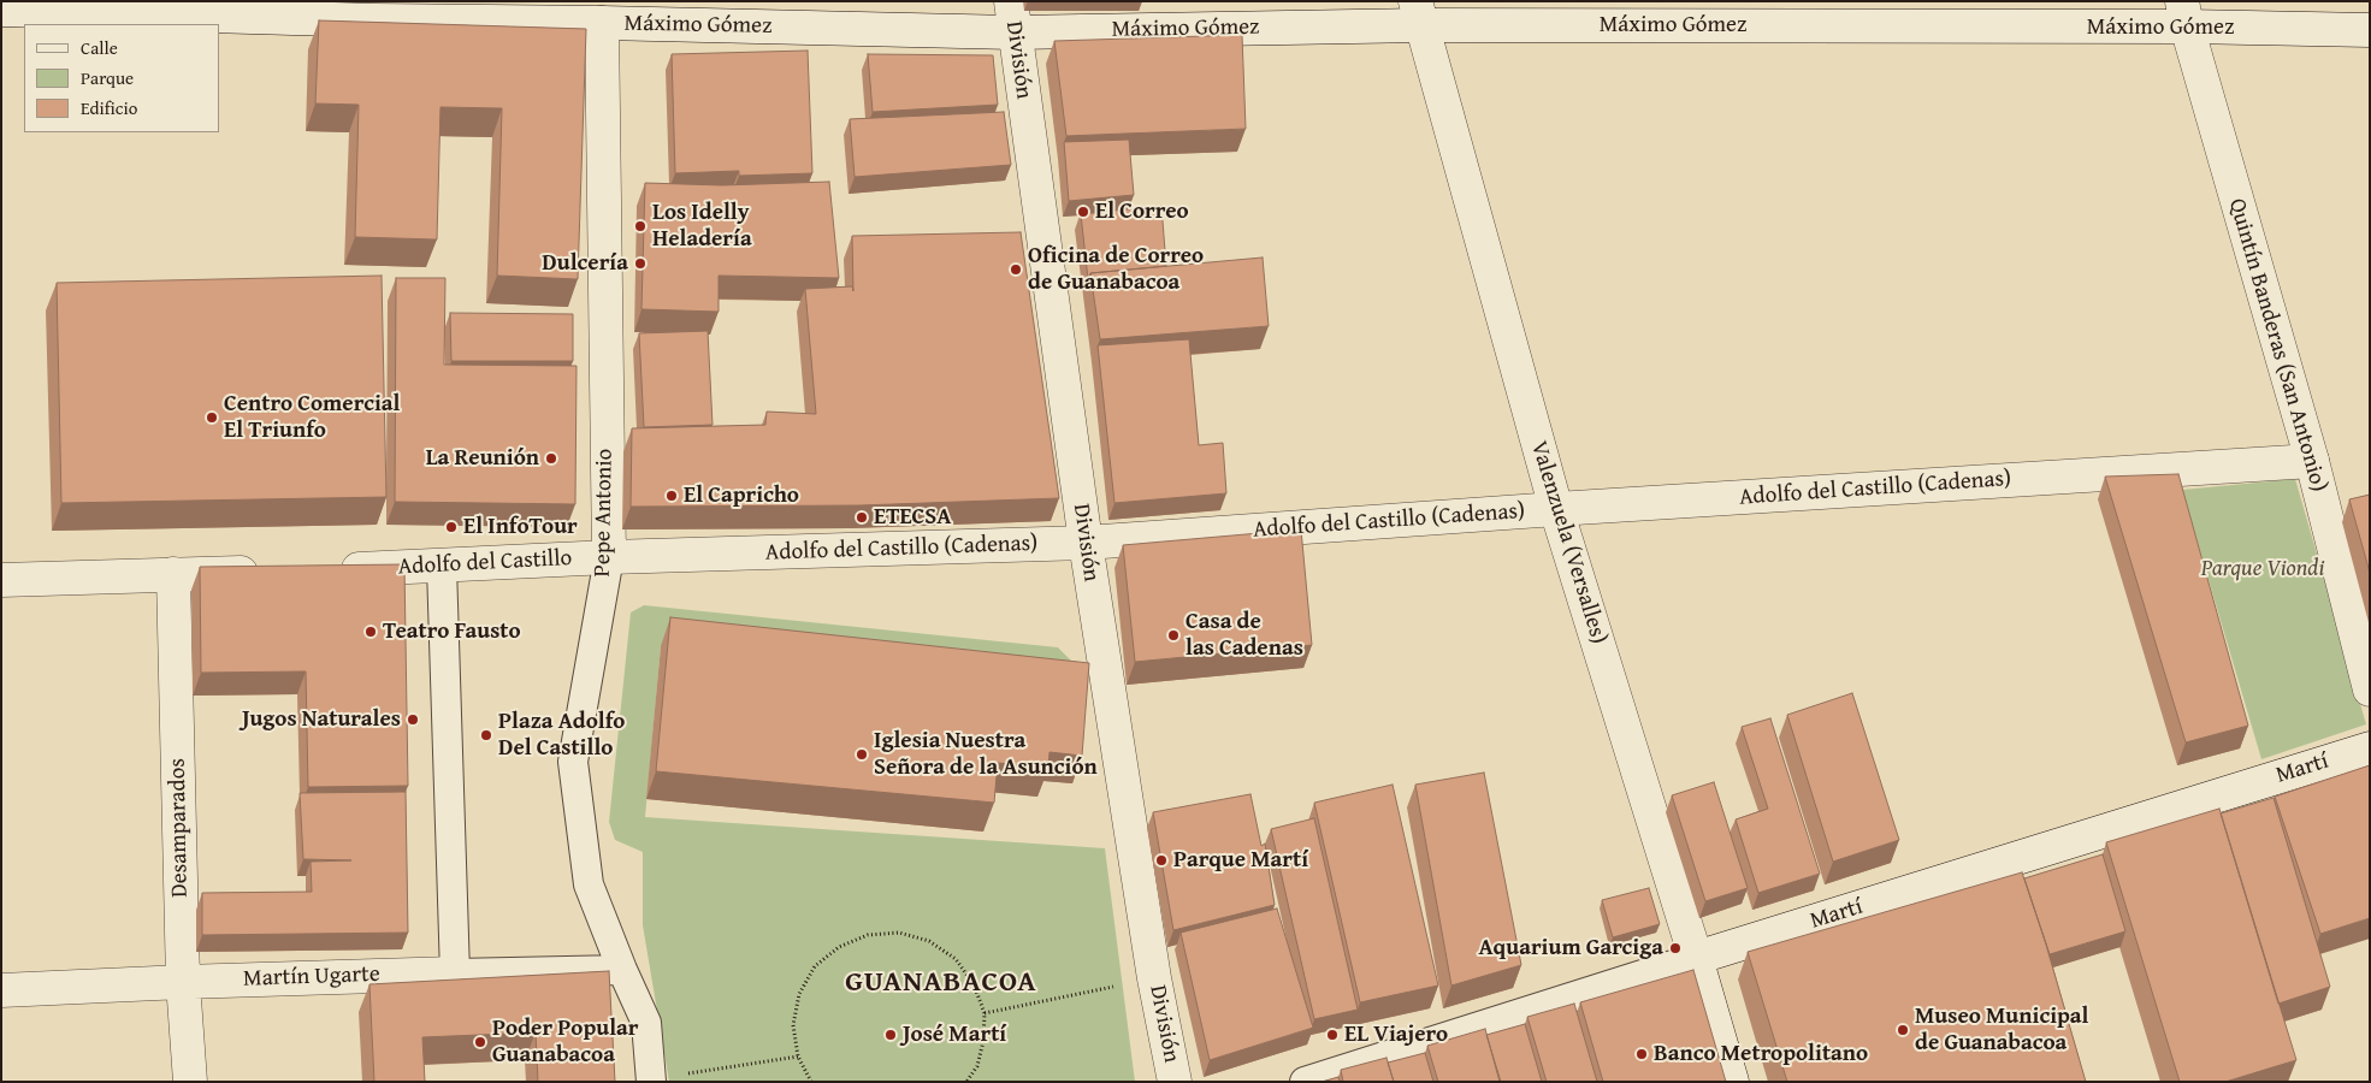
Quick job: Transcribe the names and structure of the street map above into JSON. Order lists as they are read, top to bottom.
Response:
{
  "streets": {
    "street": [
      "Máximo Gómez",
      "División",
      "Quintín Banderas (San Antonio)",
      "Adolfo del Castillo (Cadenas)",
      "Pepe Antonio",
      "Valenzuela (Versalles)",
      "Adolfo del Castillo",
      "Martí",
      "Desamparados",
      "Martín Ugarte"
    ]
  },
  "crossings": [
    ["Máximo Gómez", "División"],
    ["Máximo Gómez", "Quintín Banderas (San Antonio)"],
    ["Máximo Gómez", "Pepe Antonio"],
    ["Máximo Gómez", "Valenzuela (Versalles)"],
    ["División", "Adolfo del Castillo (Cadenas)"],
    ["Quintín Banderas (San Antonio)", "Adolfo del Castillo (Cadenas)"],
    ["Adolfo del Castillo (Cadenas)", "Pepe Antonio"],
    ["Adolfo del Castillo (Cadenas)", "Valenzuela (Versalles)"],
    ["Adolfo del Castillo (Cadenas)", "Adolfo del Castillo"],
    ["Pepe Antonio", "Adolfo del Castillo"],
    ["Pepe Antonio", "Martín Ugarte"],
    ["Valenzuela (Versalles)", "Martí"],
    ["Desamparados", "Martín Ugarte"]
  ],
  "districts": ["GUANABACOA"],
  "parks": ["Parque Viondi"],
  "places": [
    "El Correo",
    "Los Idelly Heladería",
    "Dulcería",
    "Oficina de Correo de Guanabacoa",
    "Centro Comercial El Triunfo",
    "La Reunión",
    "El Capricho",
    "ETECSA",
    "El InfoTour",
    "Teatro Fausto",
    "Casa de las Cadenas",
    "Jugos Naturales",
    "Plaza Adolfo Del Castillo",
    "Iglesia Nuestra Señora de la Asunción",
    "Parque Martí",
    "Aquarium Garciga",
    "Museo Municipal de Guanabacoa",
    "José Martí",
    "EL Viajero",
    "Poder Popular Guanabacoa",
    "Banco Metropolitano"
  ],
  "legend": ["Calle", "Parque", "Edificio"]
}
